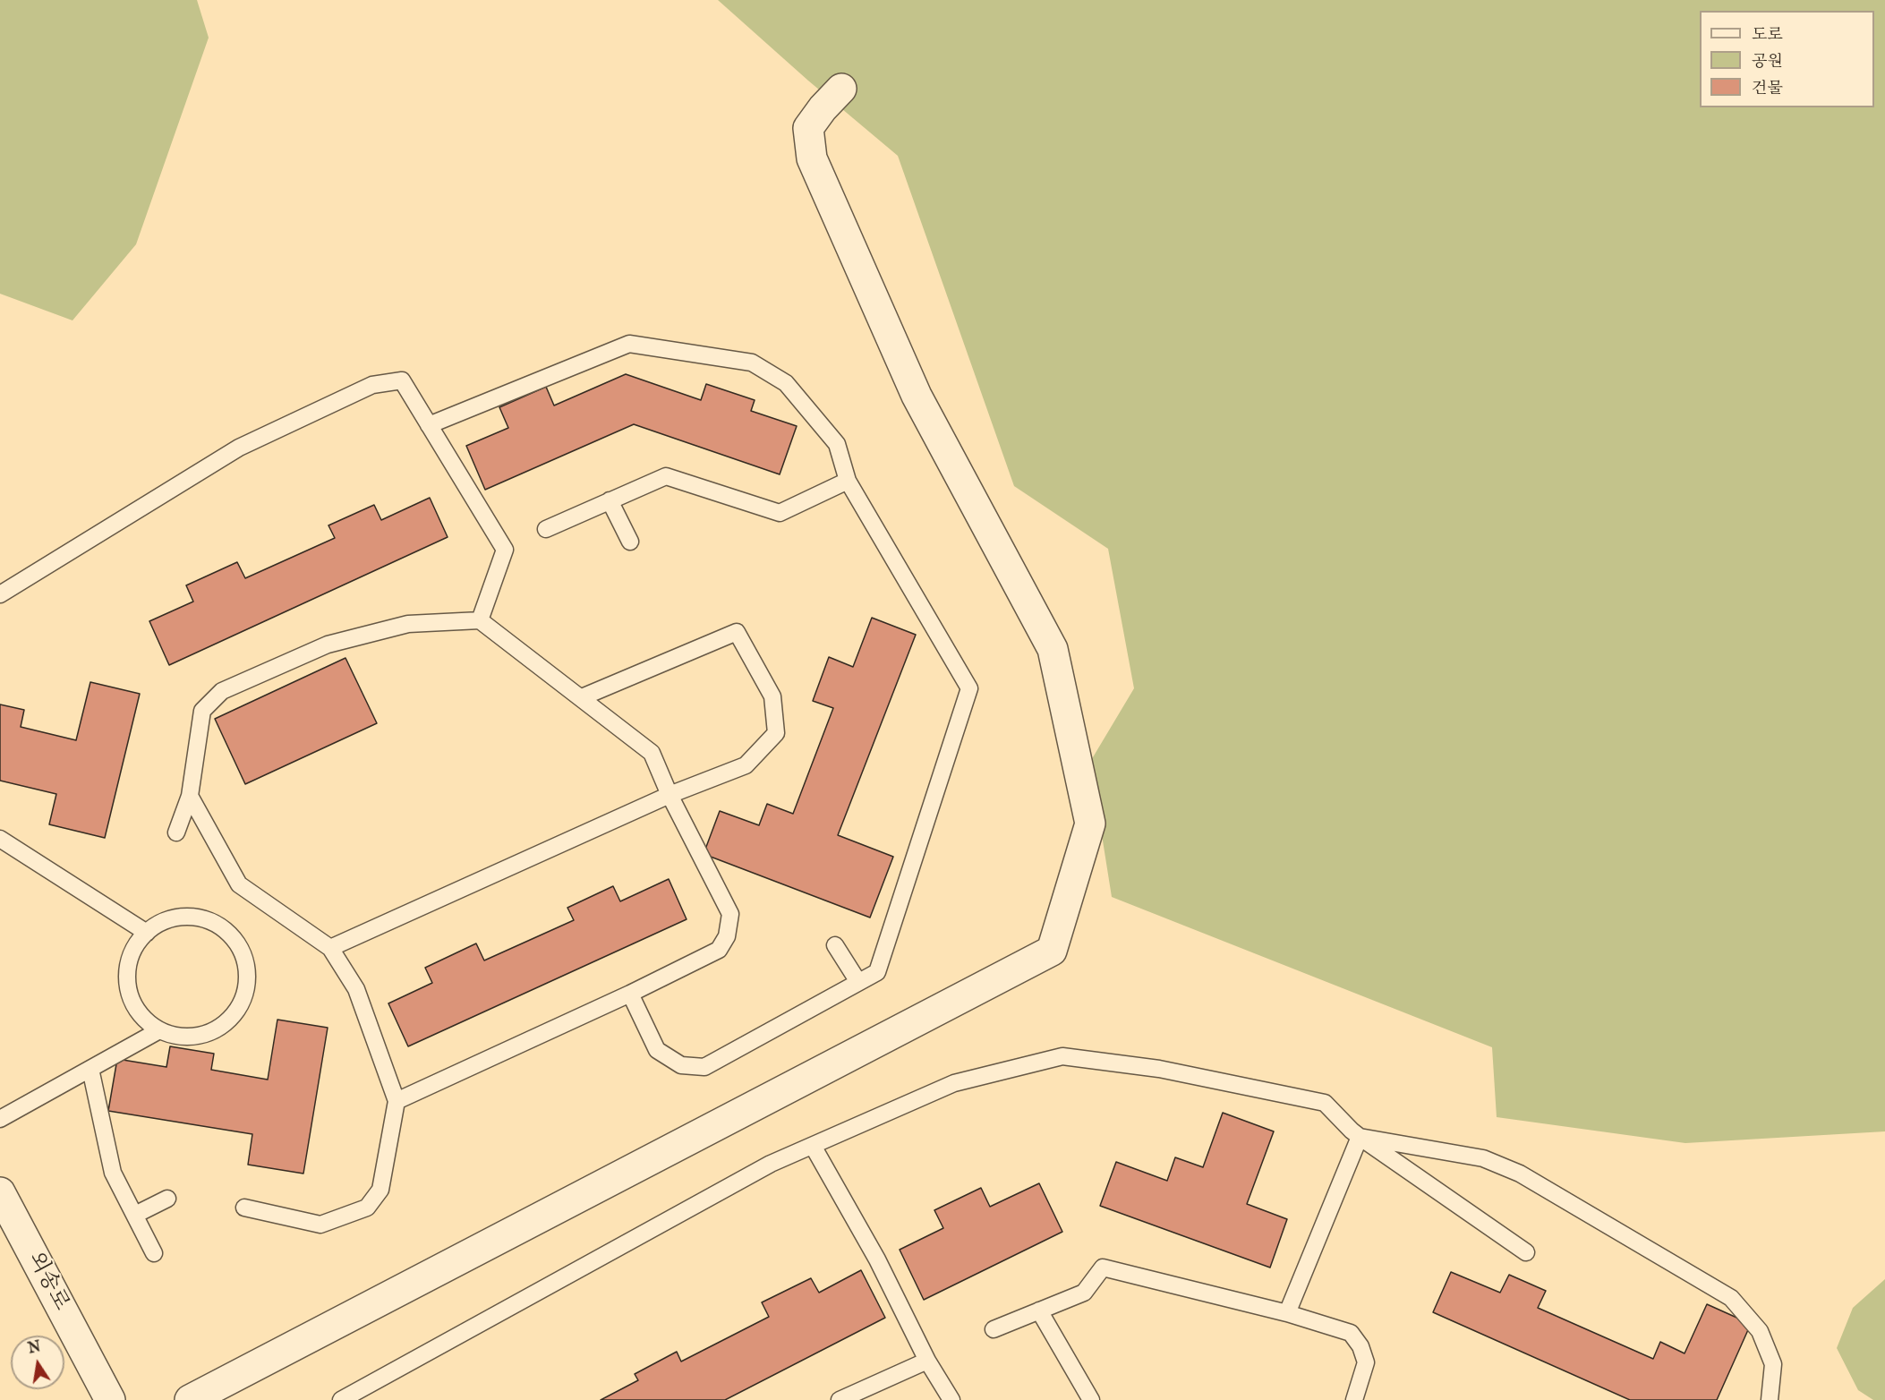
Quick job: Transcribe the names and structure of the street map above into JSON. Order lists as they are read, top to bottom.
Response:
{
  "streets": {
    "street": ["외송로"]
  },
  "legend": ["도로", "공원", "건물"],
  "north": "top"
}
